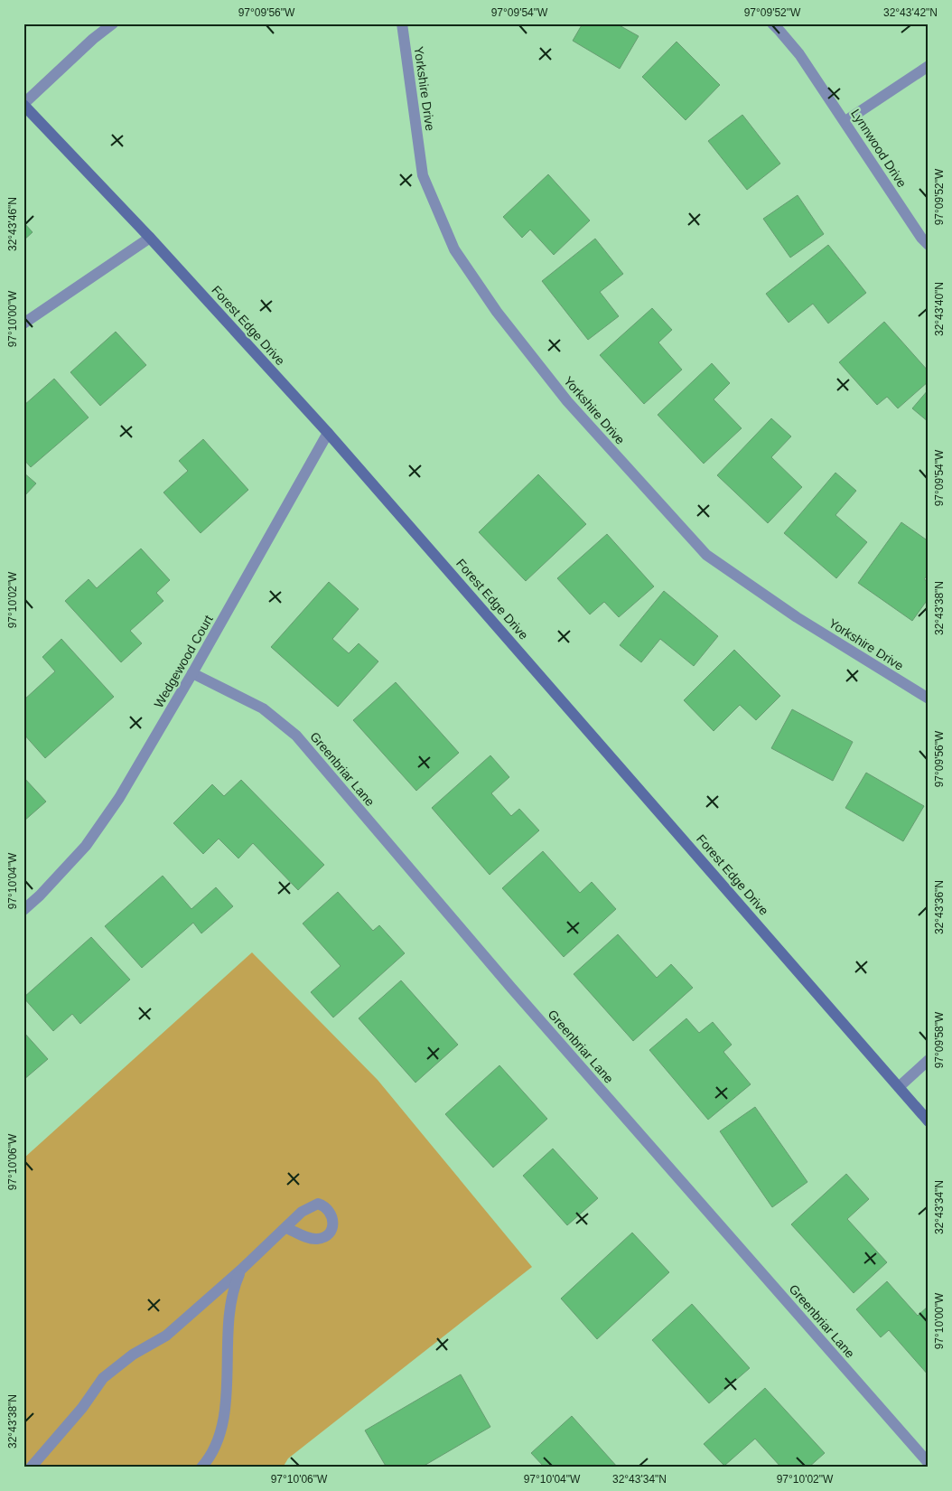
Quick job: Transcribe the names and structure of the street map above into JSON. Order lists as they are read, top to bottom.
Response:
{
  "streets": {
    "street": [
      "Yorkshire Drive",
      "Lynnwood Drive",
      "Forest Edge Drive",
      "Wedgewood Court",
      "Greenbriar Lane"
    ]
  },
  "crossings": [
    ["Forest Edge Drive", "Wedgewood Court"],
    ["Wedgewood Court", "Greenbriar Lane"]
  ],
  "coordinates": [
    "97°09'56\"W",
    "97°09'54\"W",
    "97°09'52\"W",
    "32°43'42\"N",
    "32°43'46\"N",
    "32°43'40\"N",
    "97°10'00\"W",
    "97°10'02\"W",
    "32°43'38\"N",
    "97°10'04\"W",
    "32°43'36\"N",
    "97°09'58\"W",
    "97°10'06\"W",
    "32°43'34\"N"
  ]
}
